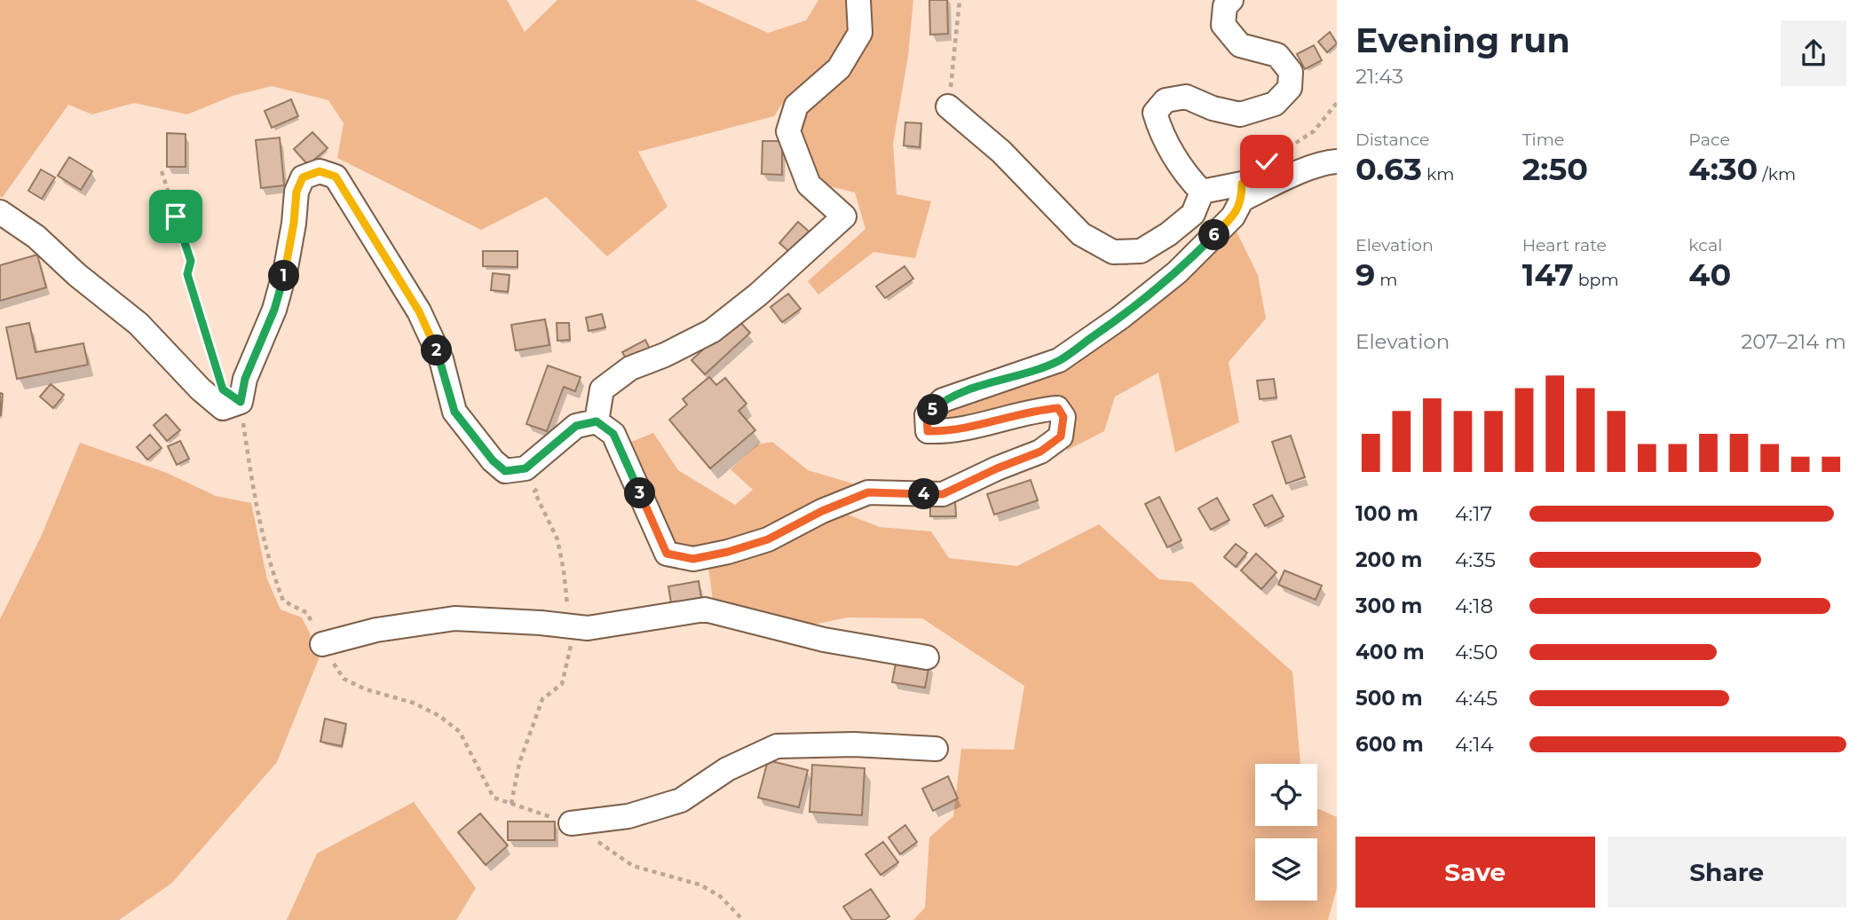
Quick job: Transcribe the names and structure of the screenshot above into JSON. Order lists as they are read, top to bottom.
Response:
{
  "page": {
    "heading": ["Evening run", "21:43"],
    "stats": [
      ["Distance", "0.63 km"],
      ["Time", "2:50"],
      ["Pace", "4:30 /km"],
      ["Elevation", "9 m"],
      ["Heart rate", "147 bpm"],
      ["kcal", "40"]
    ],
    "pins": [
      "6",
      "1",
      "2",
      "5",
      "3",
      "4"
    ],
    "chart": ["Elevation", "207–214 m"],
    "list": [
      {
        "name": "100 m",
        "note": "4:17"
      },
      {
        "name": "200 m",
        "note": "4:35"
      },
      {
        "name": "300 m",
        "note": "4:18"
      },
      {
        "name": "400 m",
        "note": "4:50"
      },
      {
        "name": "500 m",
        "note": "4:45"
      },
      {
        "name": "600 m",
        "note": "4:14"
      }
    ],
    "buttons": ["Save", "Share"]
  }
}
